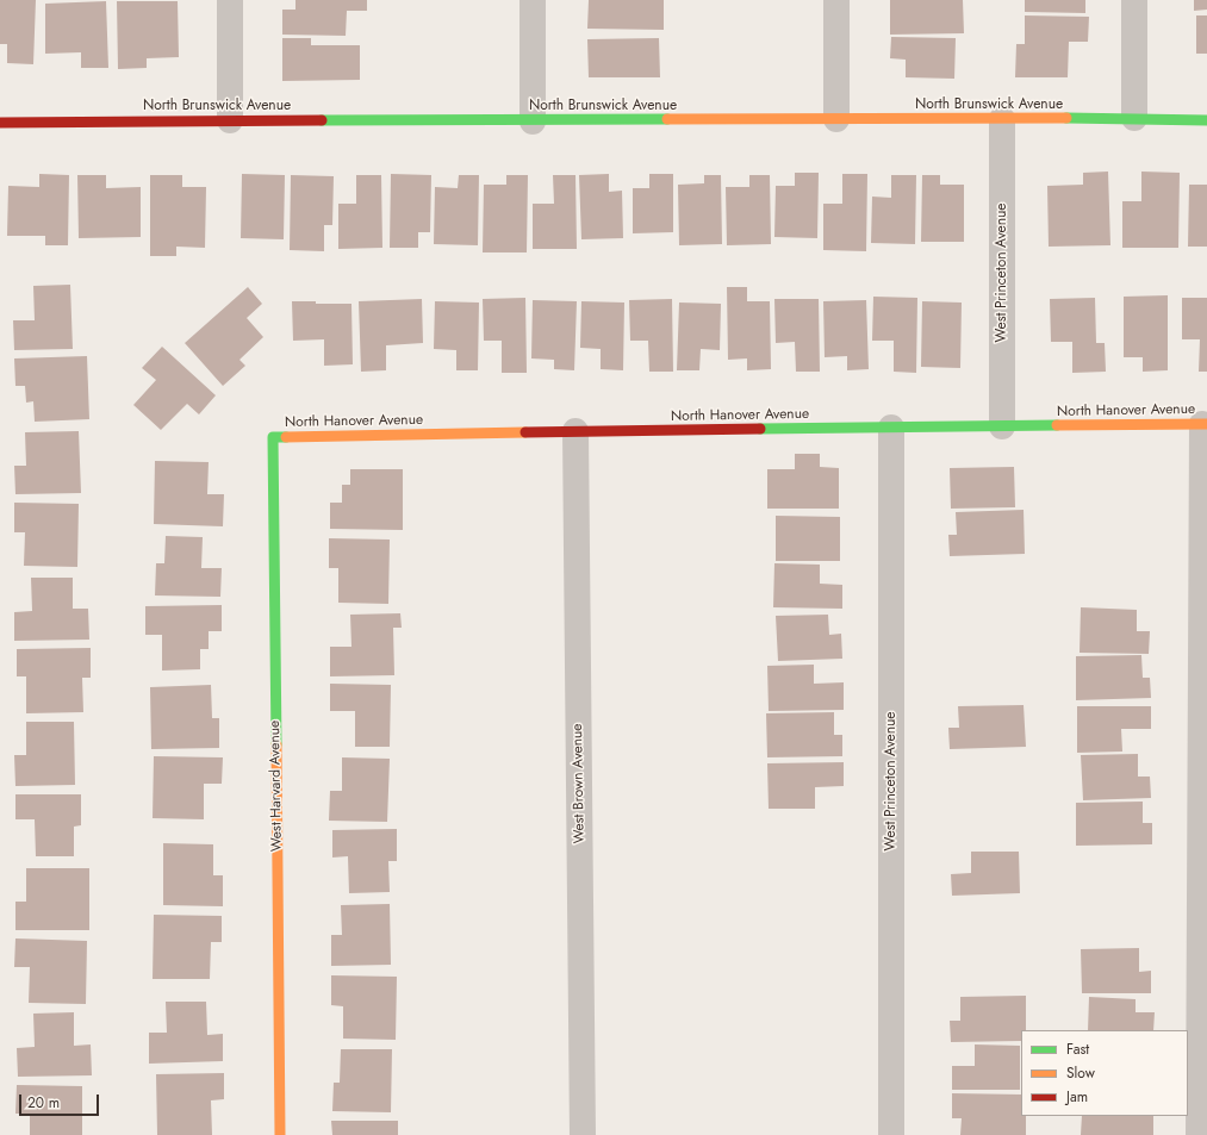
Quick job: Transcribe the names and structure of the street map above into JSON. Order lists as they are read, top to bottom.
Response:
{
  "streets": {
    "street": [
      "North Brunswick Avenue",
      "West Princeton Avenue",
      "North Hanover Avenue",
      "West Brown Avenue",
      "West Harvard Avenue"
    ]
  },
  "crossings": [
    ["North Brunswick Avenue", "West Princeton Avenue"],
    ["West Princeton Avenue", "North Hanover Avenue"],
    ["North Hanover Avenue", "West Brown Avenue"],
    ["North Hanover Avenue", "West Harvard Avenue"]
  ],
  "legend": ["Fast", "Slow", "Jam"],
  "scale_bar": "20 m"
}
